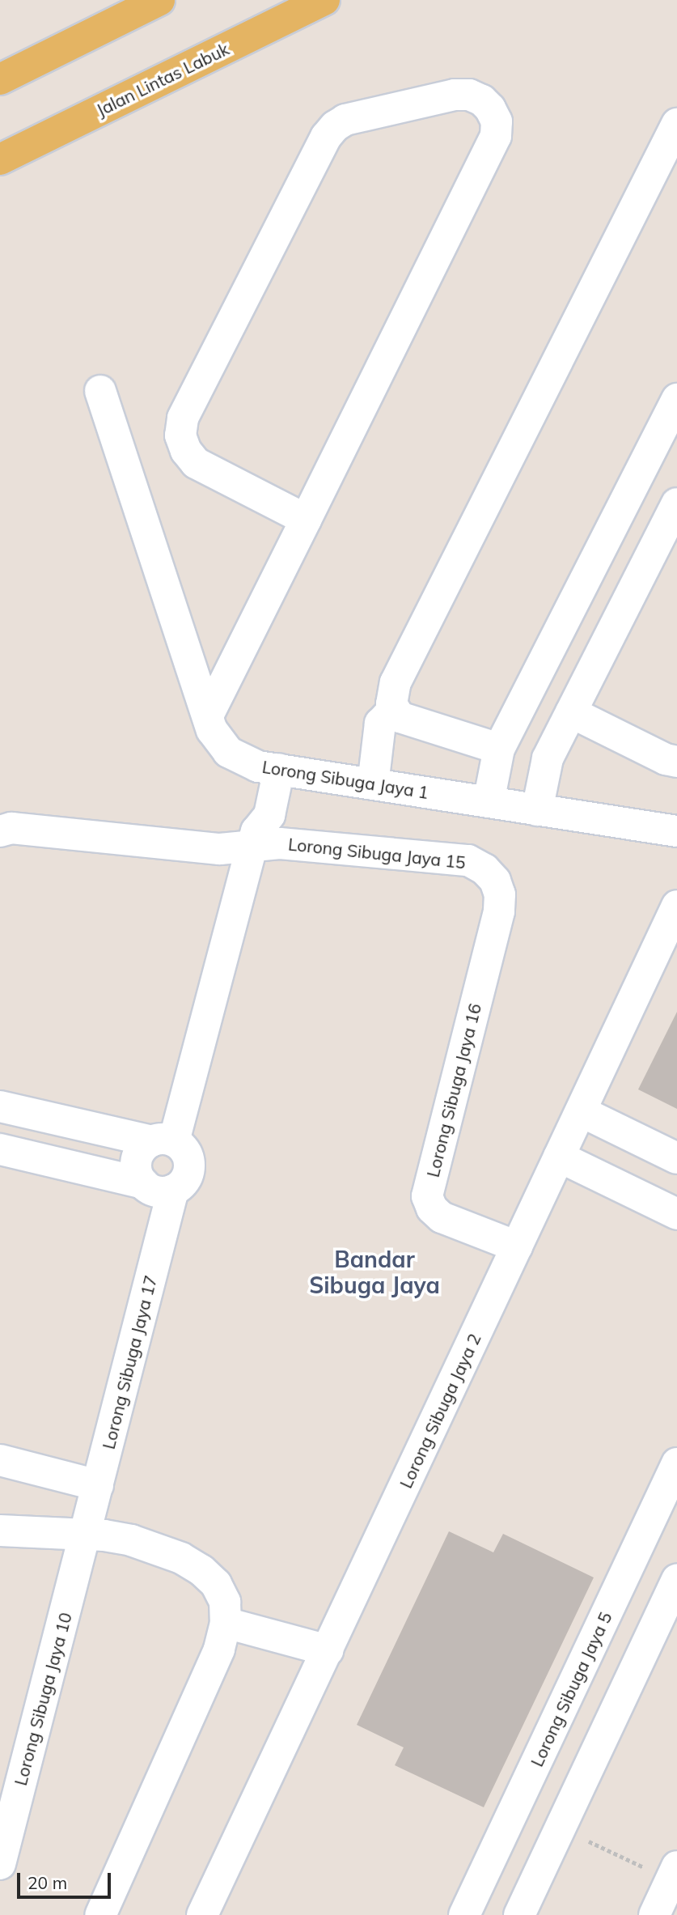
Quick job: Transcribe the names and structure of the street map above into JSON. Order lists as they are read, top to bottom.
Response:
{
  "streets": {
    "main road": ["Jalan Lintas Labuk"],
    "street": [
      "Lorong Sibuga Jaya 1",
      "Lorong Sibuga Jaya 15",
      "Lorong Sibuga Jaya 16",
      "Lorong Sibuga Jaya 17",
      "Lorong Sibuga Jaya 2",
      "Lorong Sibuga Jaya 5",
      "Lorong Sibuga Jaya 10"
    ]
  },
  "crossings": [
    ["Lorong Sibuga Jaya 15", "Lorong Sibuga Jaya 16"],
    ["Lorong Sibuga Jaya 16", "Lorong Sibuga Jaya 2"],
    ["Lorong Sibuga Jaya 17", "Lorong Sibuga Jaya 10"]
  ],
  "districts": ["Bandar Sibuga Jaya"],
  "scale_bar": "20 m"
}
